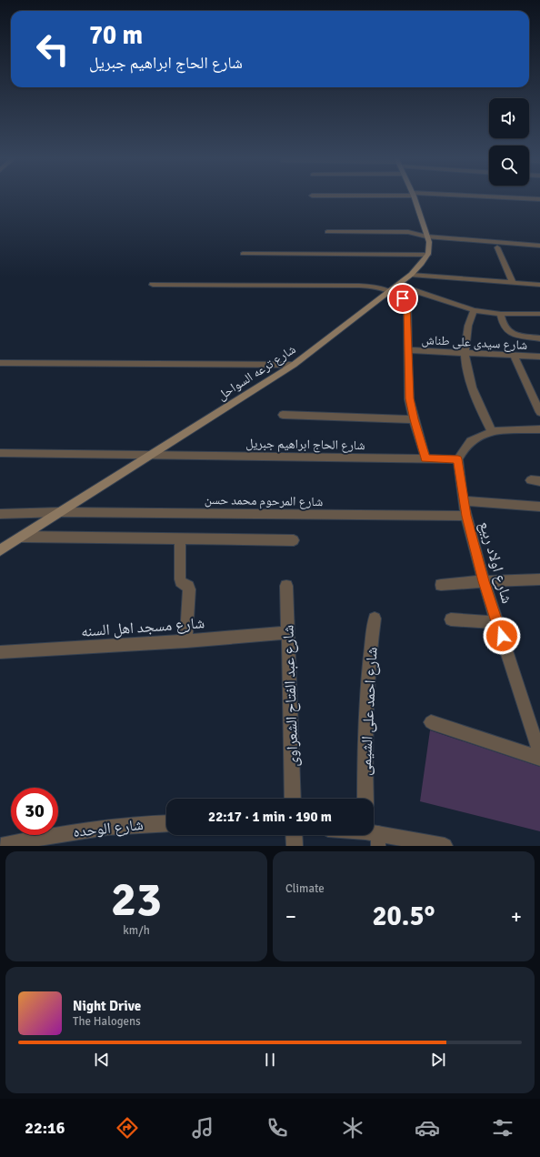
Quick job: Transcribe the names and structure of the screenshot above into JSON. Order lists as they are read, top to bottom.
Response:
{
  "streets": {
    "main road": ["شارع ترعه السواحل"],
    "street": [
      "شارع سيدى على طناش",
      "شارع الحاج ابراهيم جبريل",
      "شارع المرحوم محمد حسن",
      "شارع اولاد ربيع",
      "شارع مسجد اهل السنه",
      "شارع عبد الفتاح الشعراوى",
      "شارع احمد على الشيمى",
      "شارع الوحده"
    ]
  },
  "crossings": [
    ["شارع ترعه السواحل", "شارع الحاج ابراهيم جبريل"],
    ["شارع ترعه السواحل", "شارع المرحوم محمد حسن"],
    ["شارع الحاج ابراهيم جبريل", "شارع اولاد ربيع"],
    ["شارع المرحوم محمد حسن", "شارع اولاد ربيع"],
    ["شارع مسجد اهل السنه", "شارع عبد الفتاح الشعراوى"]
  ],
  "page": {
    "turn": ["70 m", "شارع الحاج ابراهيم جبريل"],
    "limit": "30",
    "trip": "22:17 · 1 min · 190 m",
    "tile": [
      ["23", "km/h"],
      "Climate"
    ],
    "heat": ["−", "20.5°", "+"],
    "song": ["Night Drive", "The Halogens"],
    "tabs": "22:16"
  }
}
